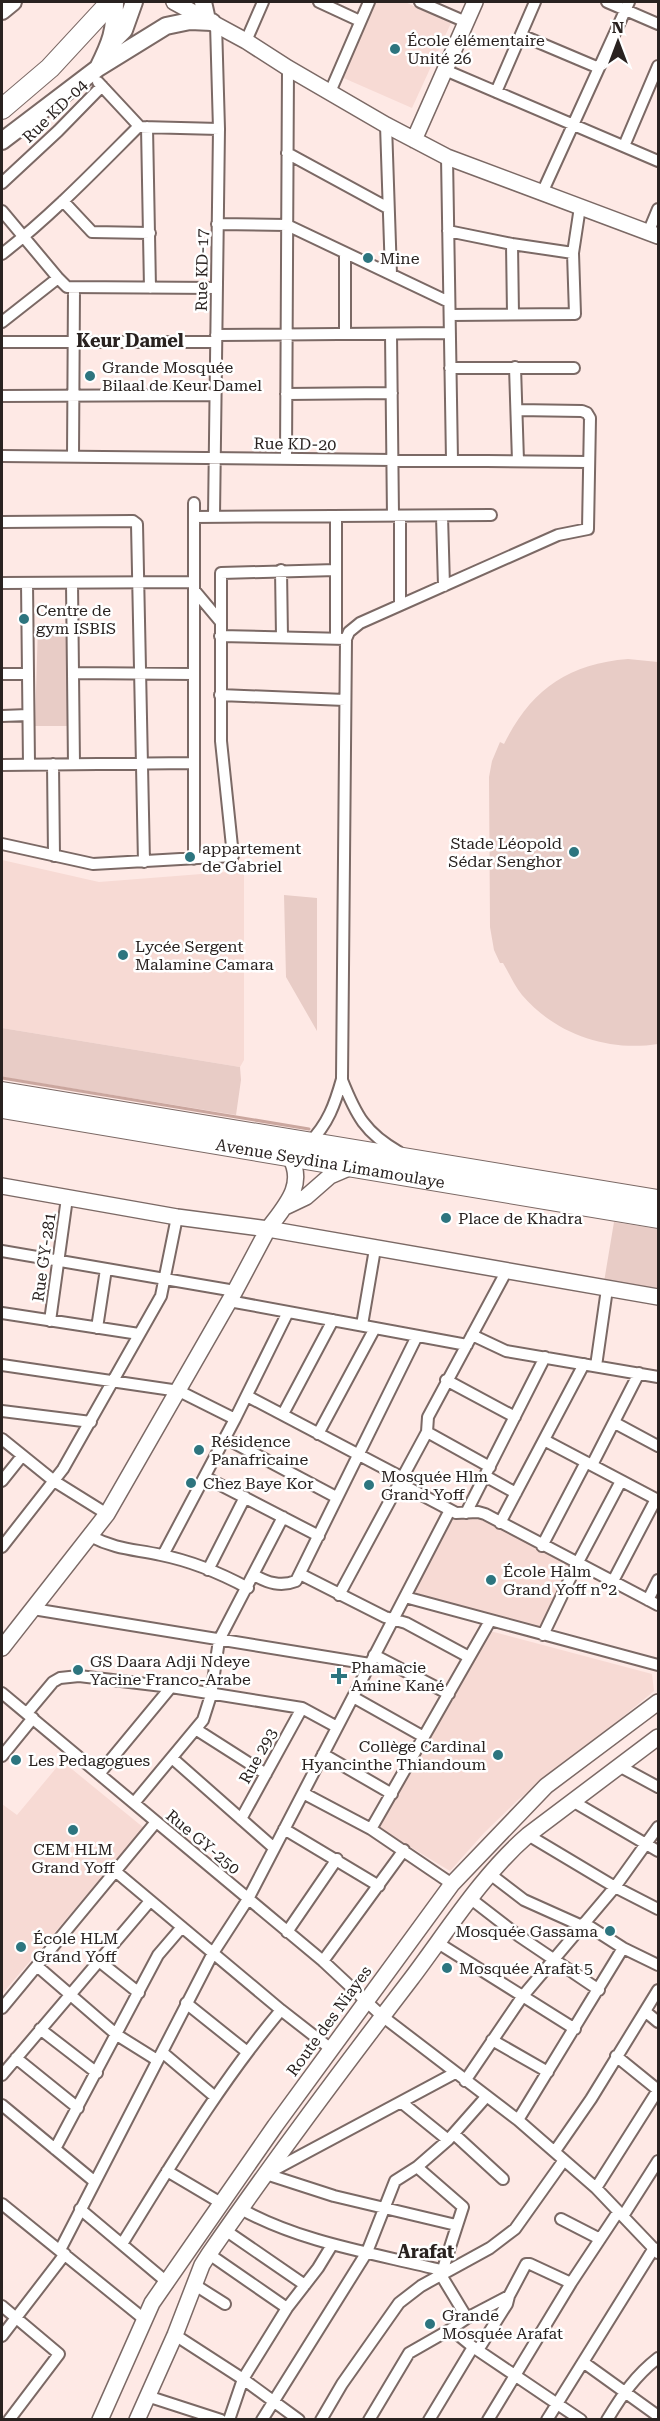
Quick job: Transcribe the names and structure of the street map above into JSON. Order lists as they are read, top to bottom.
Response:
{
  "streets": {
    "highway": ["Avenue Seydina Limamoulaye"],
    "street": [
      "Rue KD-04",
      "Rue KD-17",
      "Rue KD-20",
      "Rue GY-281",
      "Rue 293",
      "Rue GY-250",
      "Route des Niayes"
    ]
  },
  "crossings": [
    ["Rue KD-17", "Rue KD-20"],
    ["Rue GY-250", "Route des Niayes"]
  ],
  "districts": ["Keur Damel", "Arafat"],
  "places": {
    "other": [
      "École élémentaire Unité 26",
      "Mine",
      "Grande Mosquée Bilaal de Keur Damel",
      "Centre de gym ISBIS",
      "Stade Léopold Sédar Senghor",
      "appartement de Gabriel",
      "Lycée Sergent Malamine Camara",
      "Place de Khadra",
      "Résidence Panafricaine",
      "Chez Baye Kor",
      "Mosquée Hlm Grand Yoff",
      "École Halm Grand Yoff n°2",
      "GS Daara Adji Ndeye Yacine Franco-Arabe",
      "Collège Cardinal Hyancinthe Thiandoum",
      "Les Pedagogues",
      "CEM HLM Grand Yoff",
      "Mosquée Gassama",
      "École HLM Grand Yoff",
      "Mosquée Arafat 5",
      "Grande Mosquée Arafat"
    ],
    "health": ["Phamacie Amine Kané"]
  },
  "north": "top"
}
